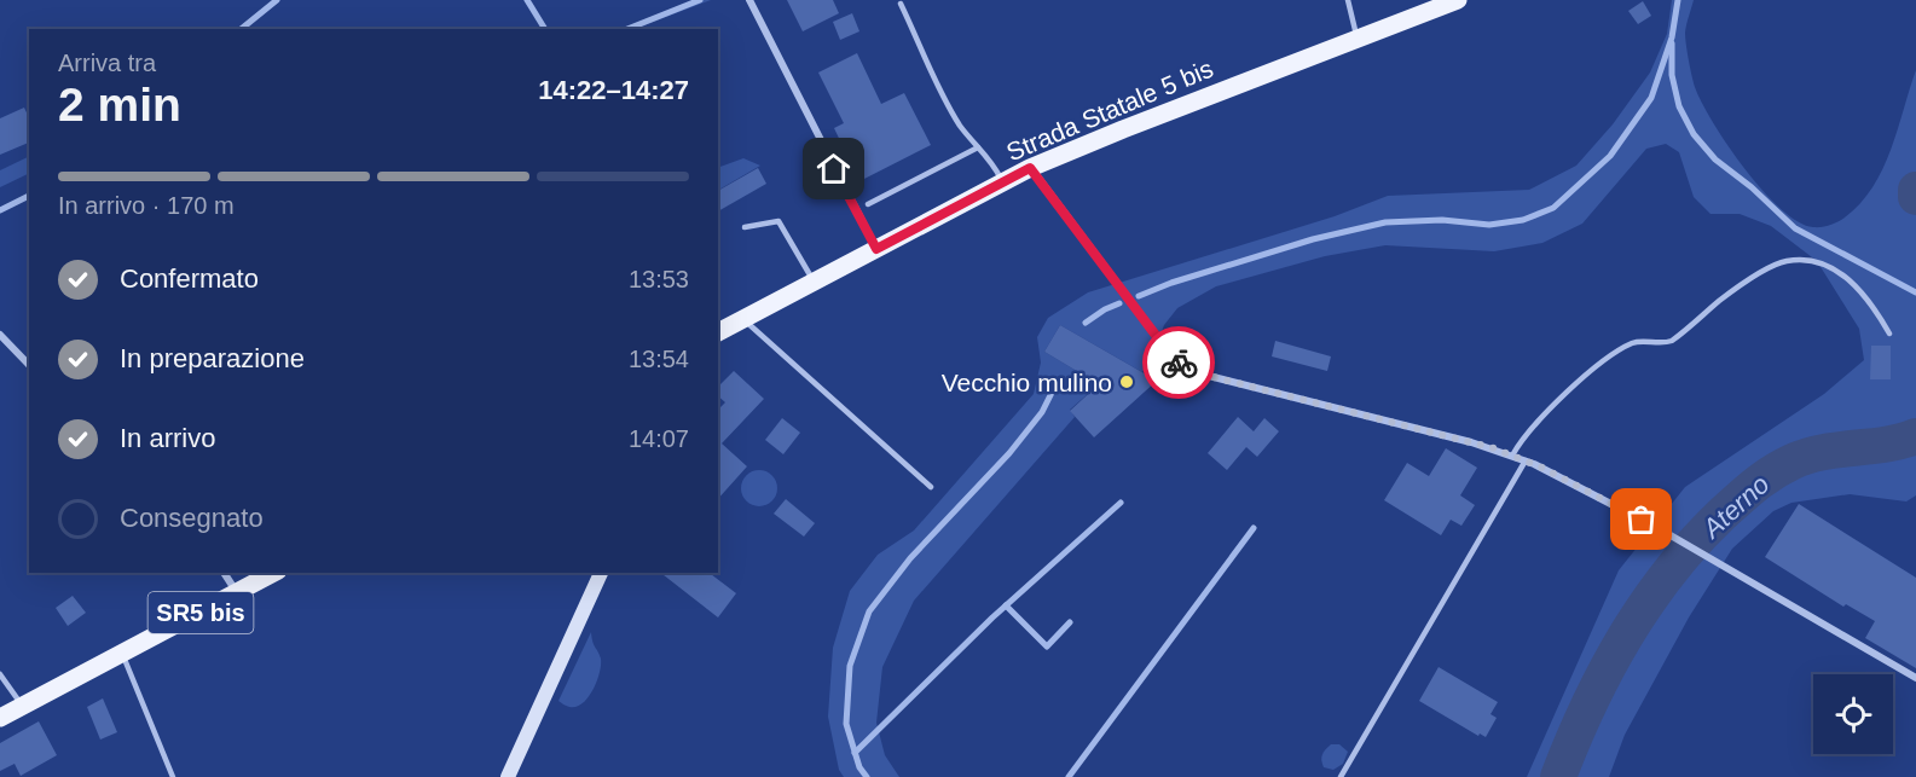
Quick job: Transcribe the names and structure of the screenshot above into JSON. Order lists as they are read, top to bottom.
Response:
{
  "streets": {
    "main road": ["Strada Statale 5 bis", "SR5 bis"]
  },
  "water": ["Aterno"],
  "places": ["Vecchio mulino"],
  "page": {
    "heading": ["2 min", "Arriva tra", "14:22–14:27"],
    "bar": "In arrivo · 170 m",
    "list": [
      ["Confermato", "13:53"],
      ["In preparazione", "13:54"],
      ["In arrivo", "14:07"],
      "Consegnato"
    ]
  }
}
